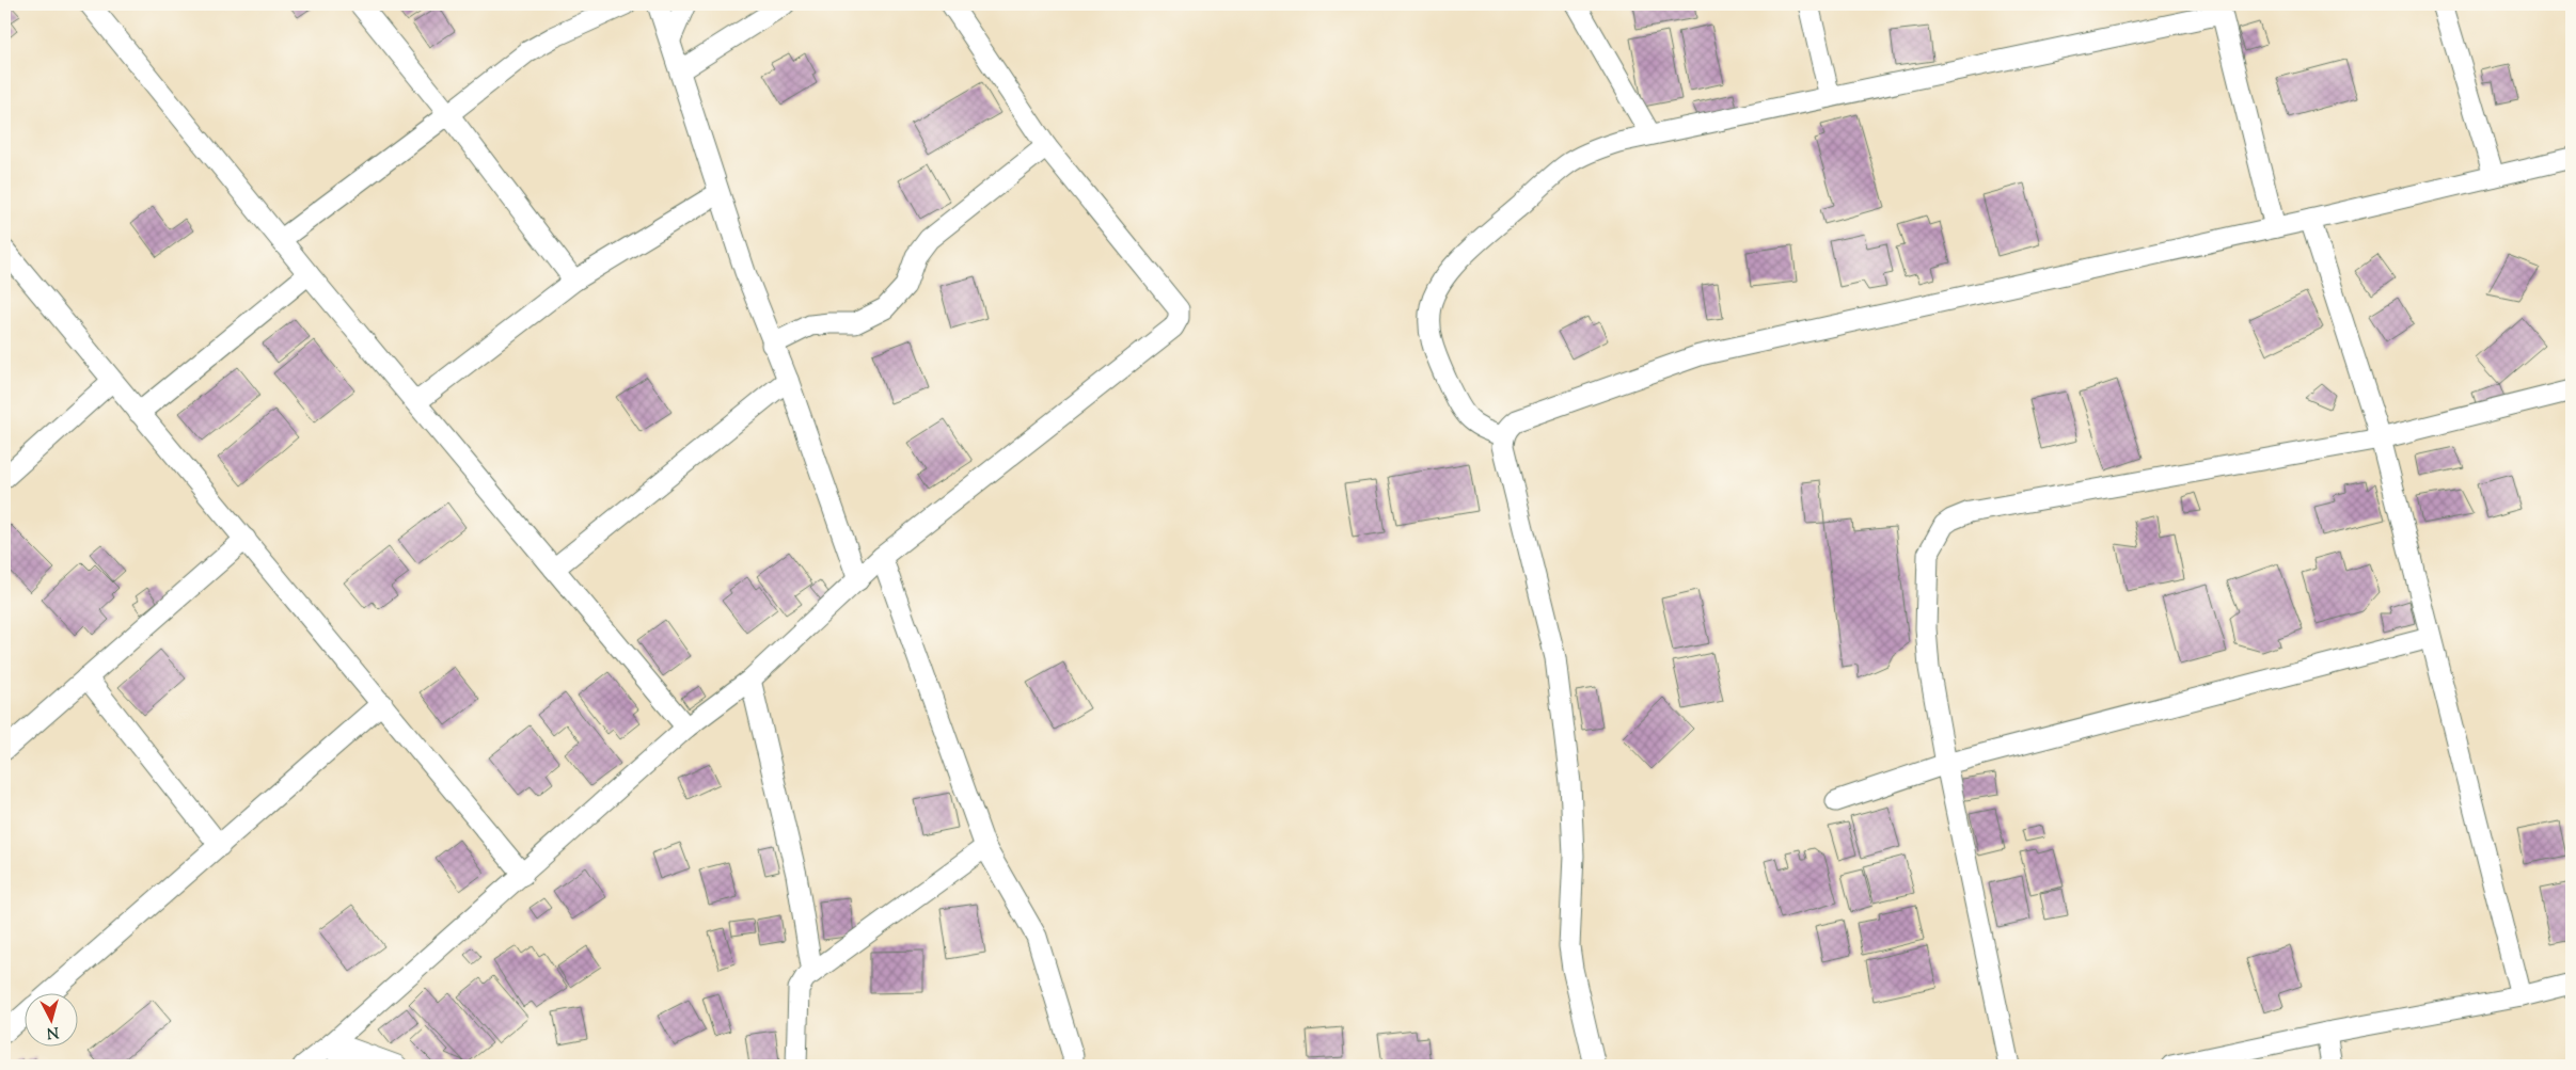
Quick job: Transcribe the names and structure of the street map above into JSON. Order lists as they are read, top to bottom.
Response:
{
  "north": "bottom"
}
